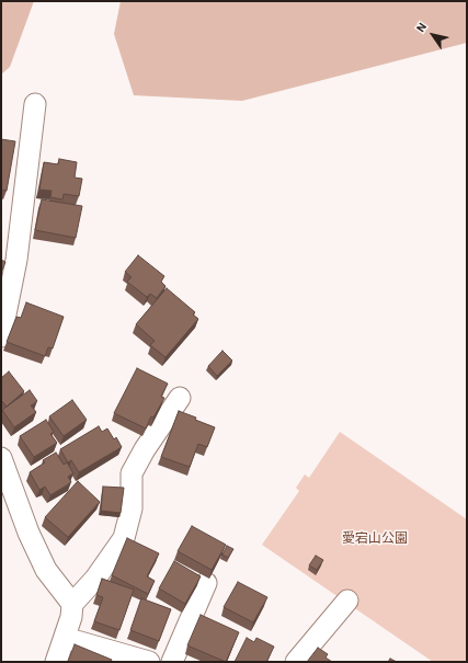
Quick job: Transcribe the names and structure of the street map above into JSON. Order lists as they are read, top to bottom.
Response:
{
  "parks": ["愛宕山公園"],
  "north": "top left"
}
